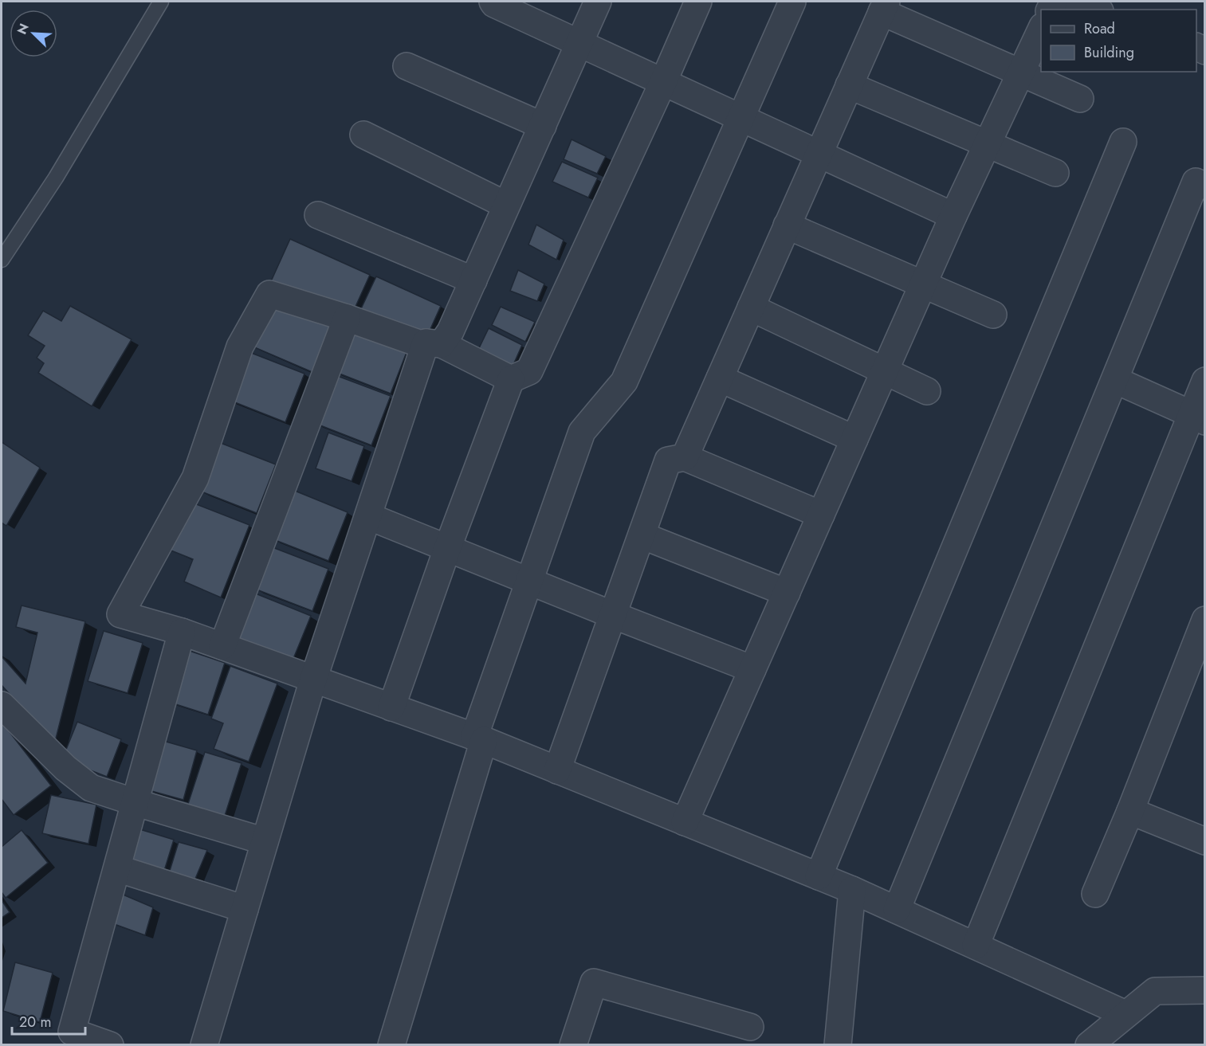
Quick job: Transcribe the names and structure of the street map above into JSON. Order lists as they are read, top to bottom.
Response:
{
  "legend": ["Road", "Building"],
  "scale_bar": "20 m",
  "north": "top left"
}
